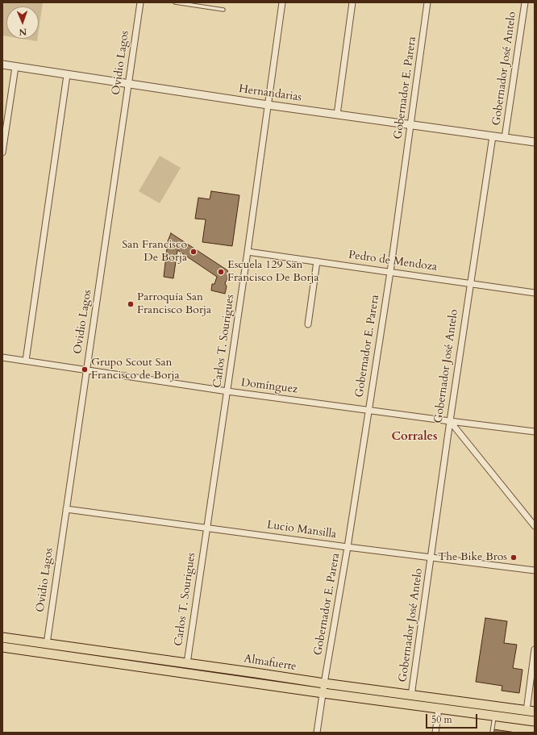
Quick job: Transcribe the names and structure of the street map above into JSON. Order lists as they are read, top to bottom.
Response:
{
  "streets": {
    "main road": ["Almafuerte"],
    "street": [
      "Ovidio Lagos",
      "Gobernador José Antelo",
      "Gobernador E. Parera",
      "Hernandarias",
      "Pedro de Mendoza",
      "Carlos T. Sourigues",
      "Domínguez",
      "Lucio Mansilla"
    ]
  },
  "crossings": [
    ["Ovidio Lagos", "Hernandarias"],
    ["Ovidio Lagos", "Domínguez"],
    ["Ovidio Lagos", "Lucio Mansilla"],
    ["Ovidio Lagos", "Almafuerte"],
    ["Gobernador José Antelo", "Hernandarias"],
    ["Gobernador José Antelo", "Pedro de Mendoza"],
    ["Gobernador José Antelo", "Domínguez"],
    ["Gobernador José Antelo", "Lucio Mansilla"],
    ["Gobernador José Antelo", "Almafuerte"],
    ["Gobernador E. Parera", "Hernandarias"],
    ["Gobernador E. Parera", "Pedro de Mendoza"],
    ["Gobernador E. Parera", "Domínguez"],
    ["Gobernador E. Parera", "Lucio Mansilla"],
    ["Gobernador E. Parera", "Almafuerte"],
    ["Hernandarias", "Carlos T. Sourigues"],
    ["Pedro de Mendoza", "Carlos T. Sourigues"],
    ["Carlos T. Sourigues", "Domínguez"],
    ["Carlos T. Sourigues", "Lucio Mansilla"],
    ["Carlos T. Sourigues", "Almafuerte"]
  ],
  "districts": ["Corrales"],
  "places": [
    "San Francisco De Borja",
    "Escuela 129 San Francisco De Borja",
    "Parroquía San Francisco Borja",
    "Grupo Scout San Francisco de Borja",
    "The Bike Bros"
  ],
  "scale_bar": "50 m",
  "north": "bottom"
}
